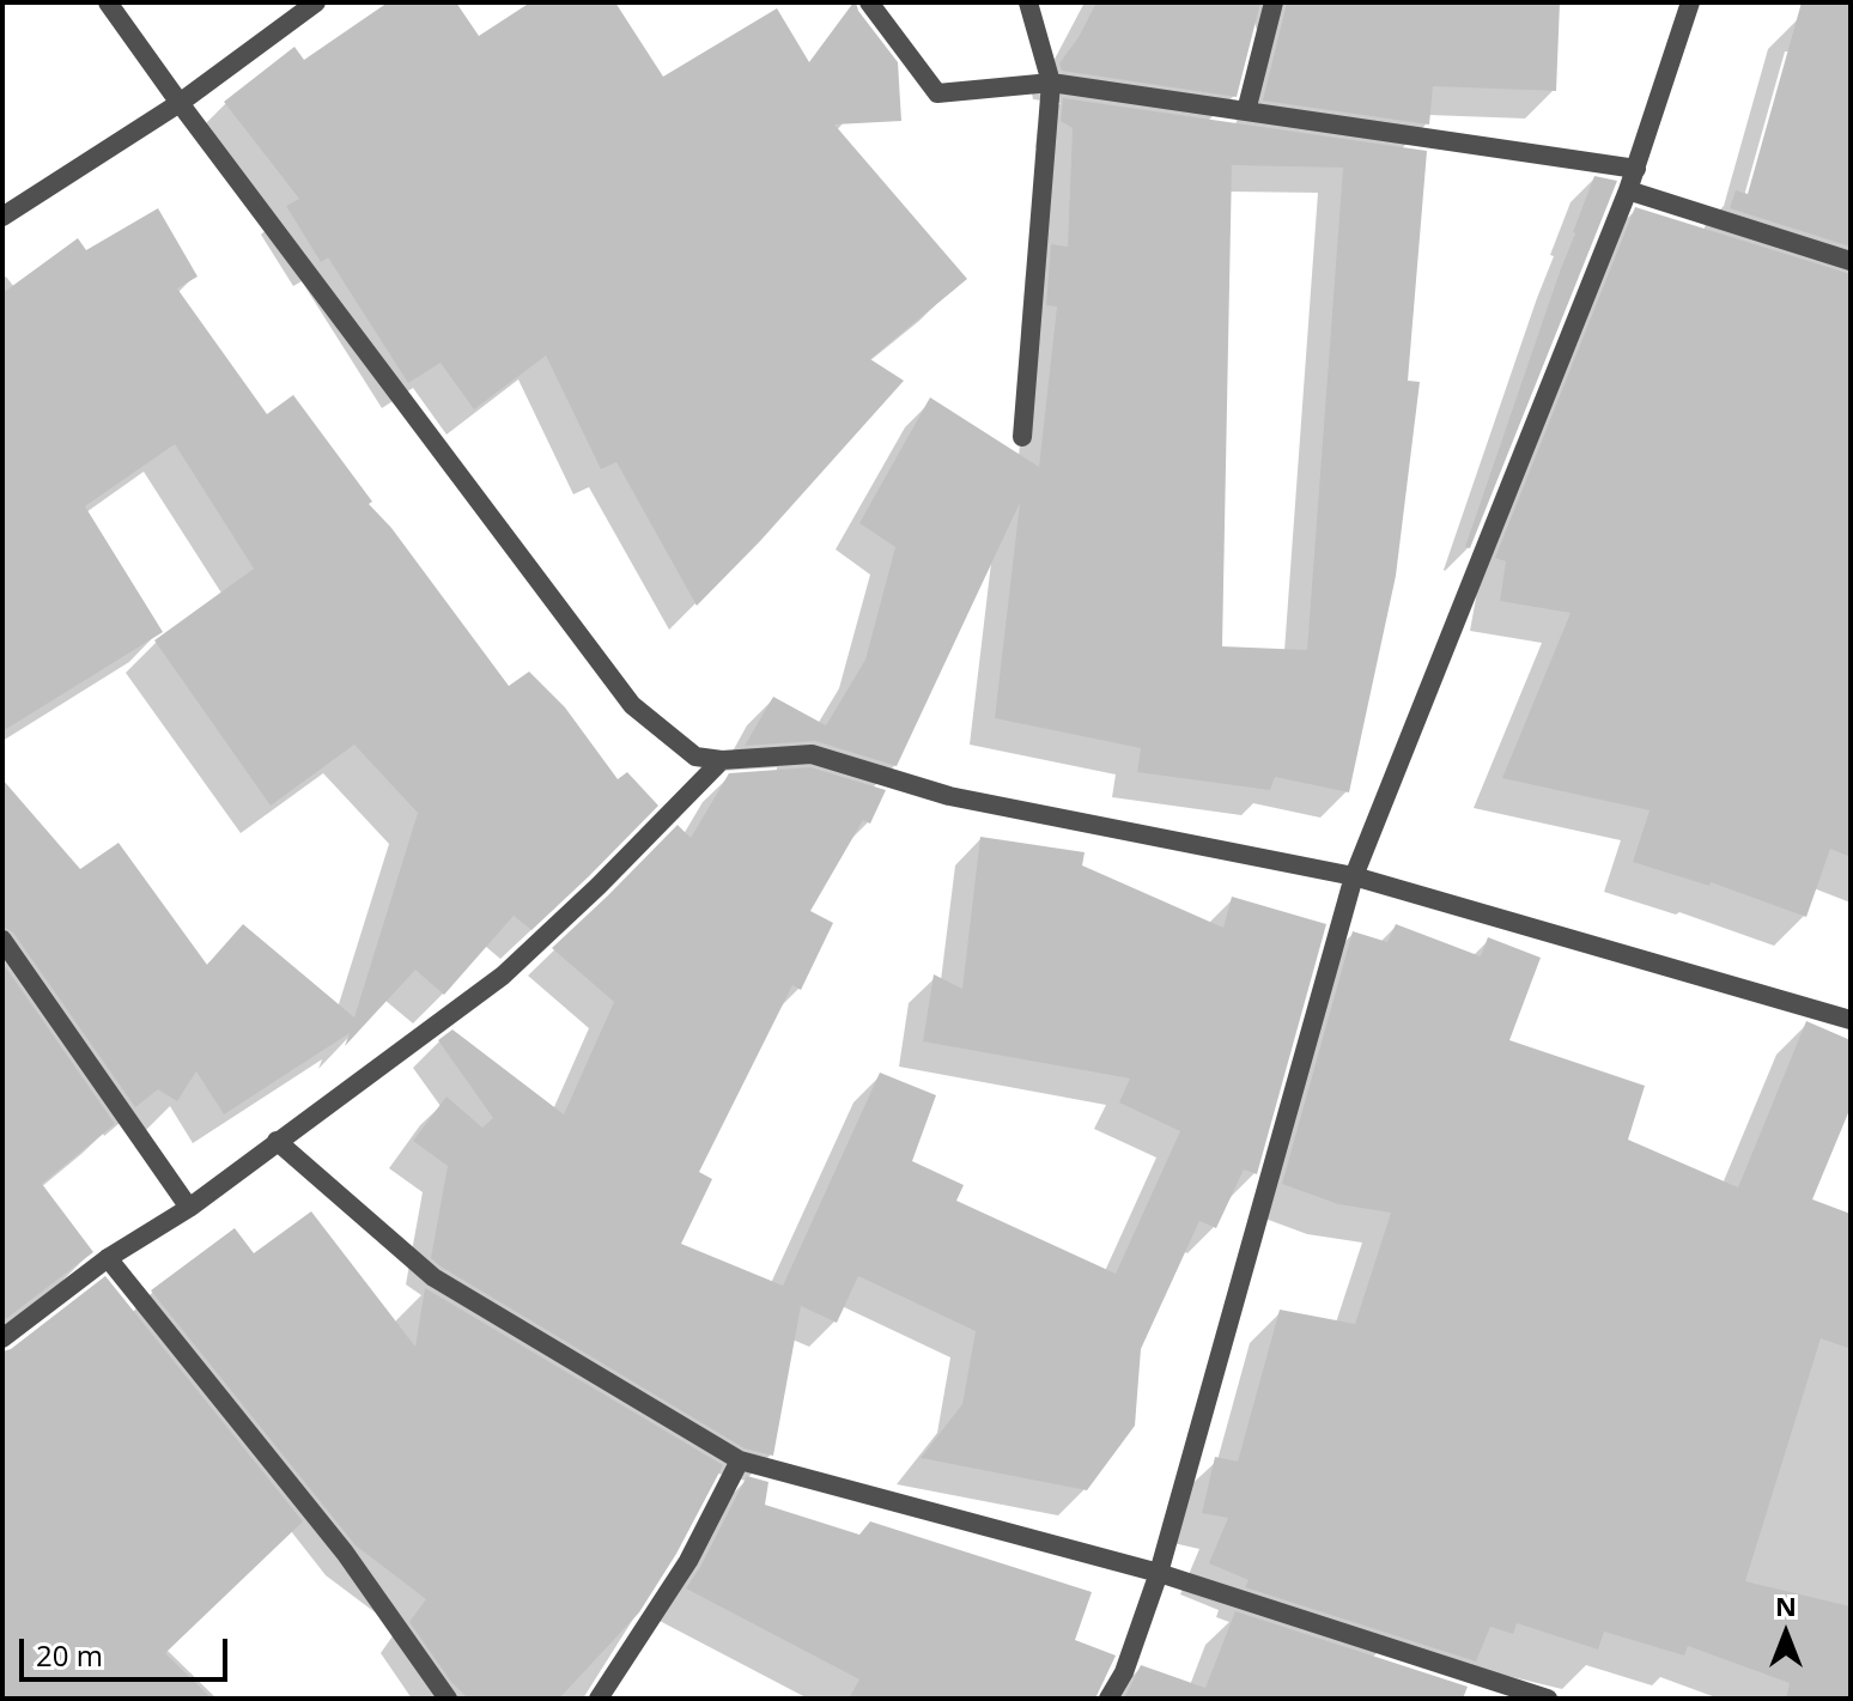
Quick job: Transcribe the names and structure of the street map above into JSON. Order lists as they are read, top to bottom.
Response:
{
  "scale_bar": "20 m",
  "north": "top"
}
